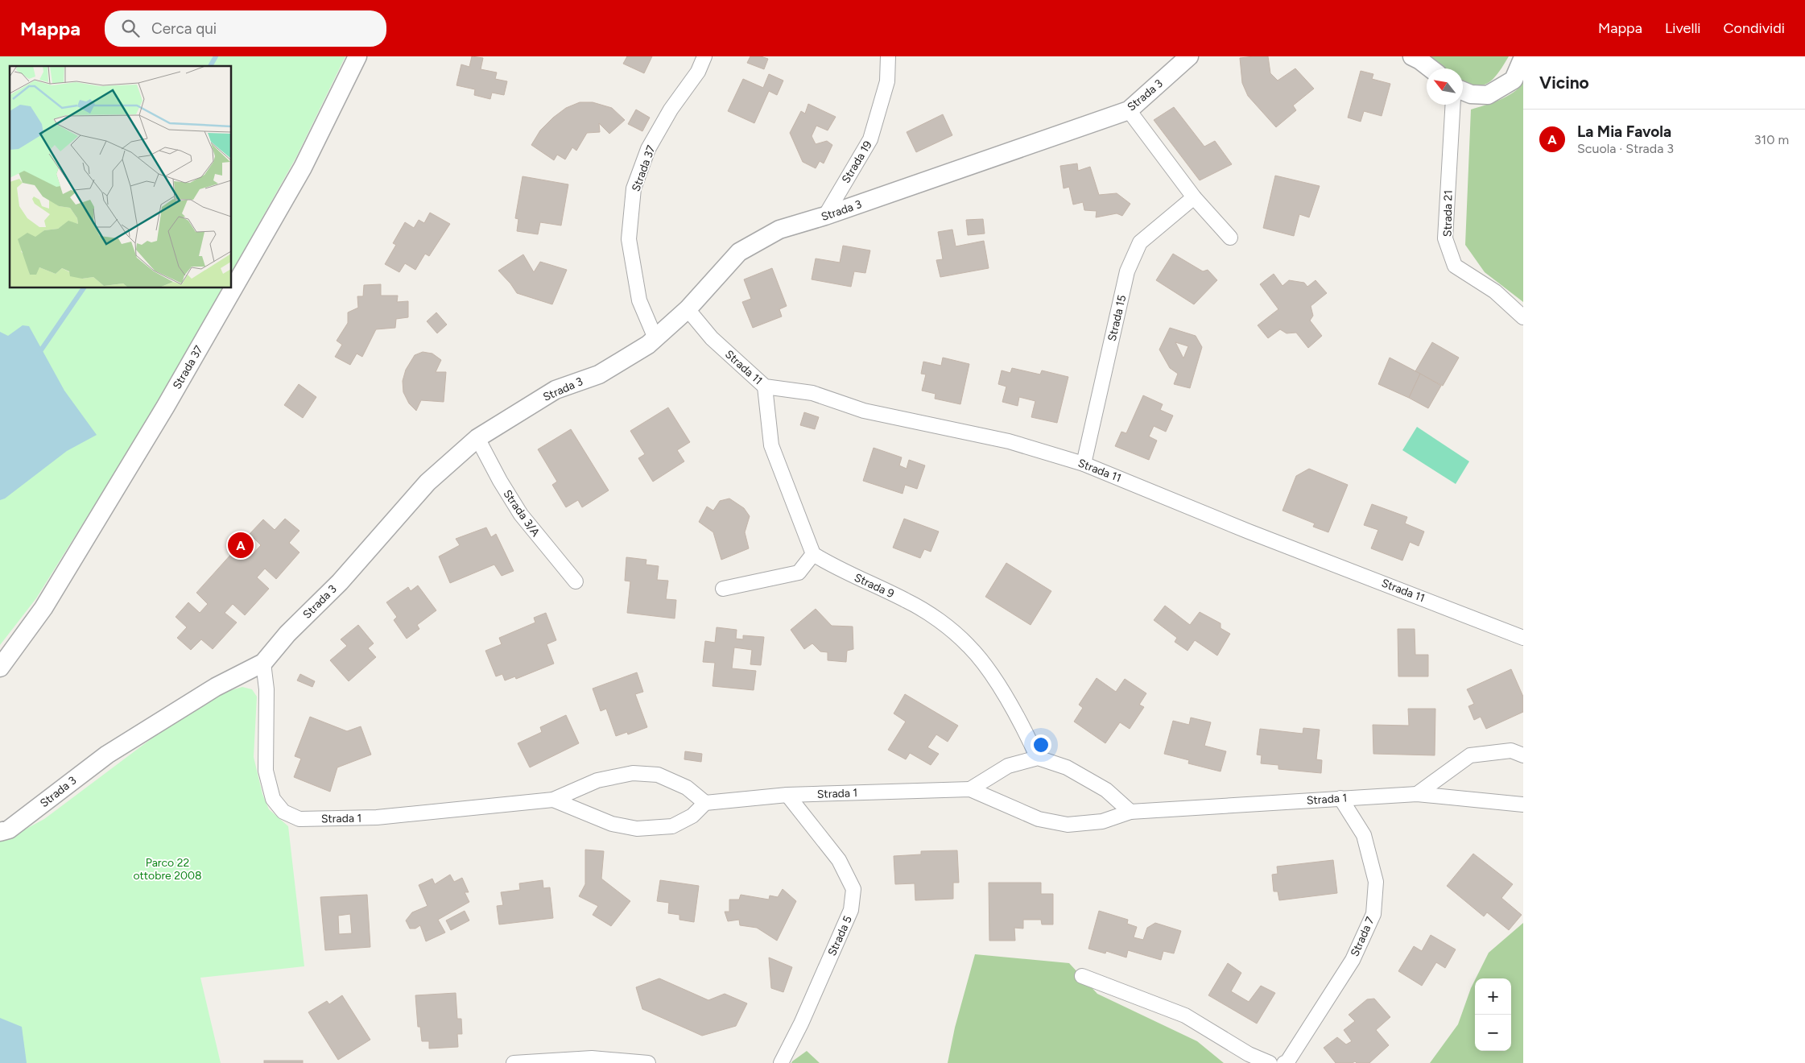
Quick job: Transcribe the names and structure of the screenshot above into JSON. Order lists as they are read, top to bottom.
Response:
{
  "streets": {
    "street": [
      "Strada 3",
      "Strada 19",
      "Strada 37",
      "Strada 21",
      "Strada 15",
      "Strada 11",
      "Strada 3/A",
      "Strada 9",
      "Strada 1",
      "Strada 5",
      "Strada 7"
    ]
  },
  "crossings": [
    ["Strada 3", "Strada 19"],
    ["Strada 3", "Strada 37"],
    ["Strada 3", "Strada 11"],
    ["Strada 3", "Strada 3/A"],
    ["Strada 3", "Strada 1"],
    ["Strada 15", "Strada 11"],
    ["Strada 9", "Strada 1"],
    ["Strada 1", "Strada 5"],
    ["Strada 1", "Strada 7"]
  ],
  "parks": ["Parco 22 ottobre 2008"],
  "north": "top left",
  "page": {
    "header": "Mappa",
    "search": "Cerca qui",
    "nav": ["Mappa", "Livelli", "Condividi"],
    "heading": "Vicino",
    "list": [
      {
        "mark": "A",
        "name": "La Mia Favola",
        "note": "Scuola · Strada 3",
        "value": "310 m"
      }
    ],
    "pins": "A",
    "map_buttons": ["+", "−"]
  }
}
